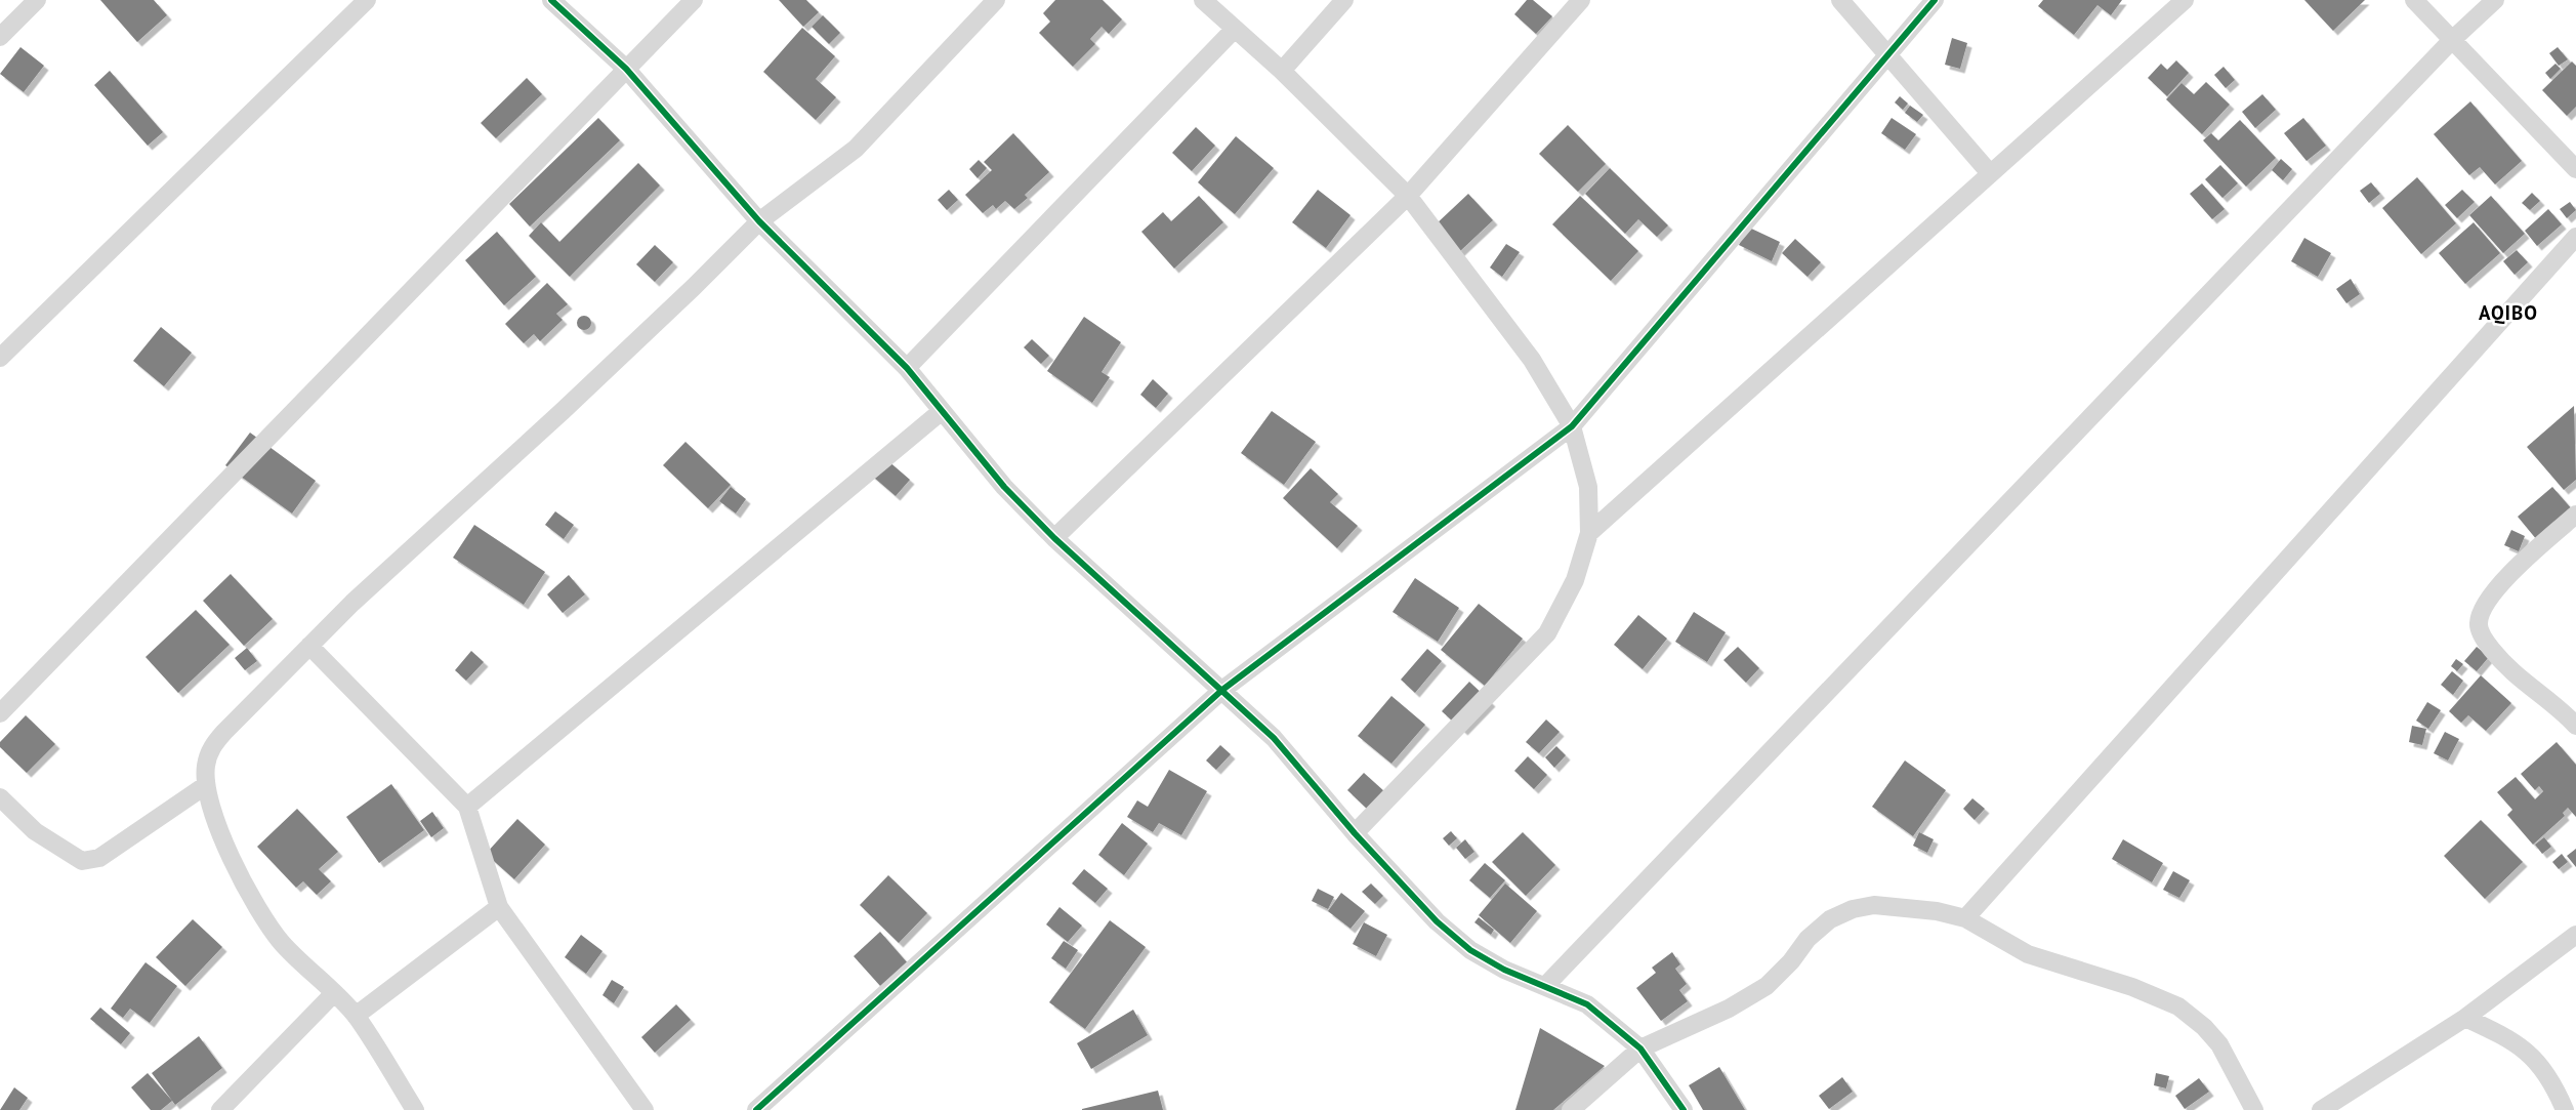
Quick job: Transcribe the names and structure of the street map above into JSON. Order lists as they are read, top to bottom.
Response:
{
  "districts": ["AQIBO"]
}
